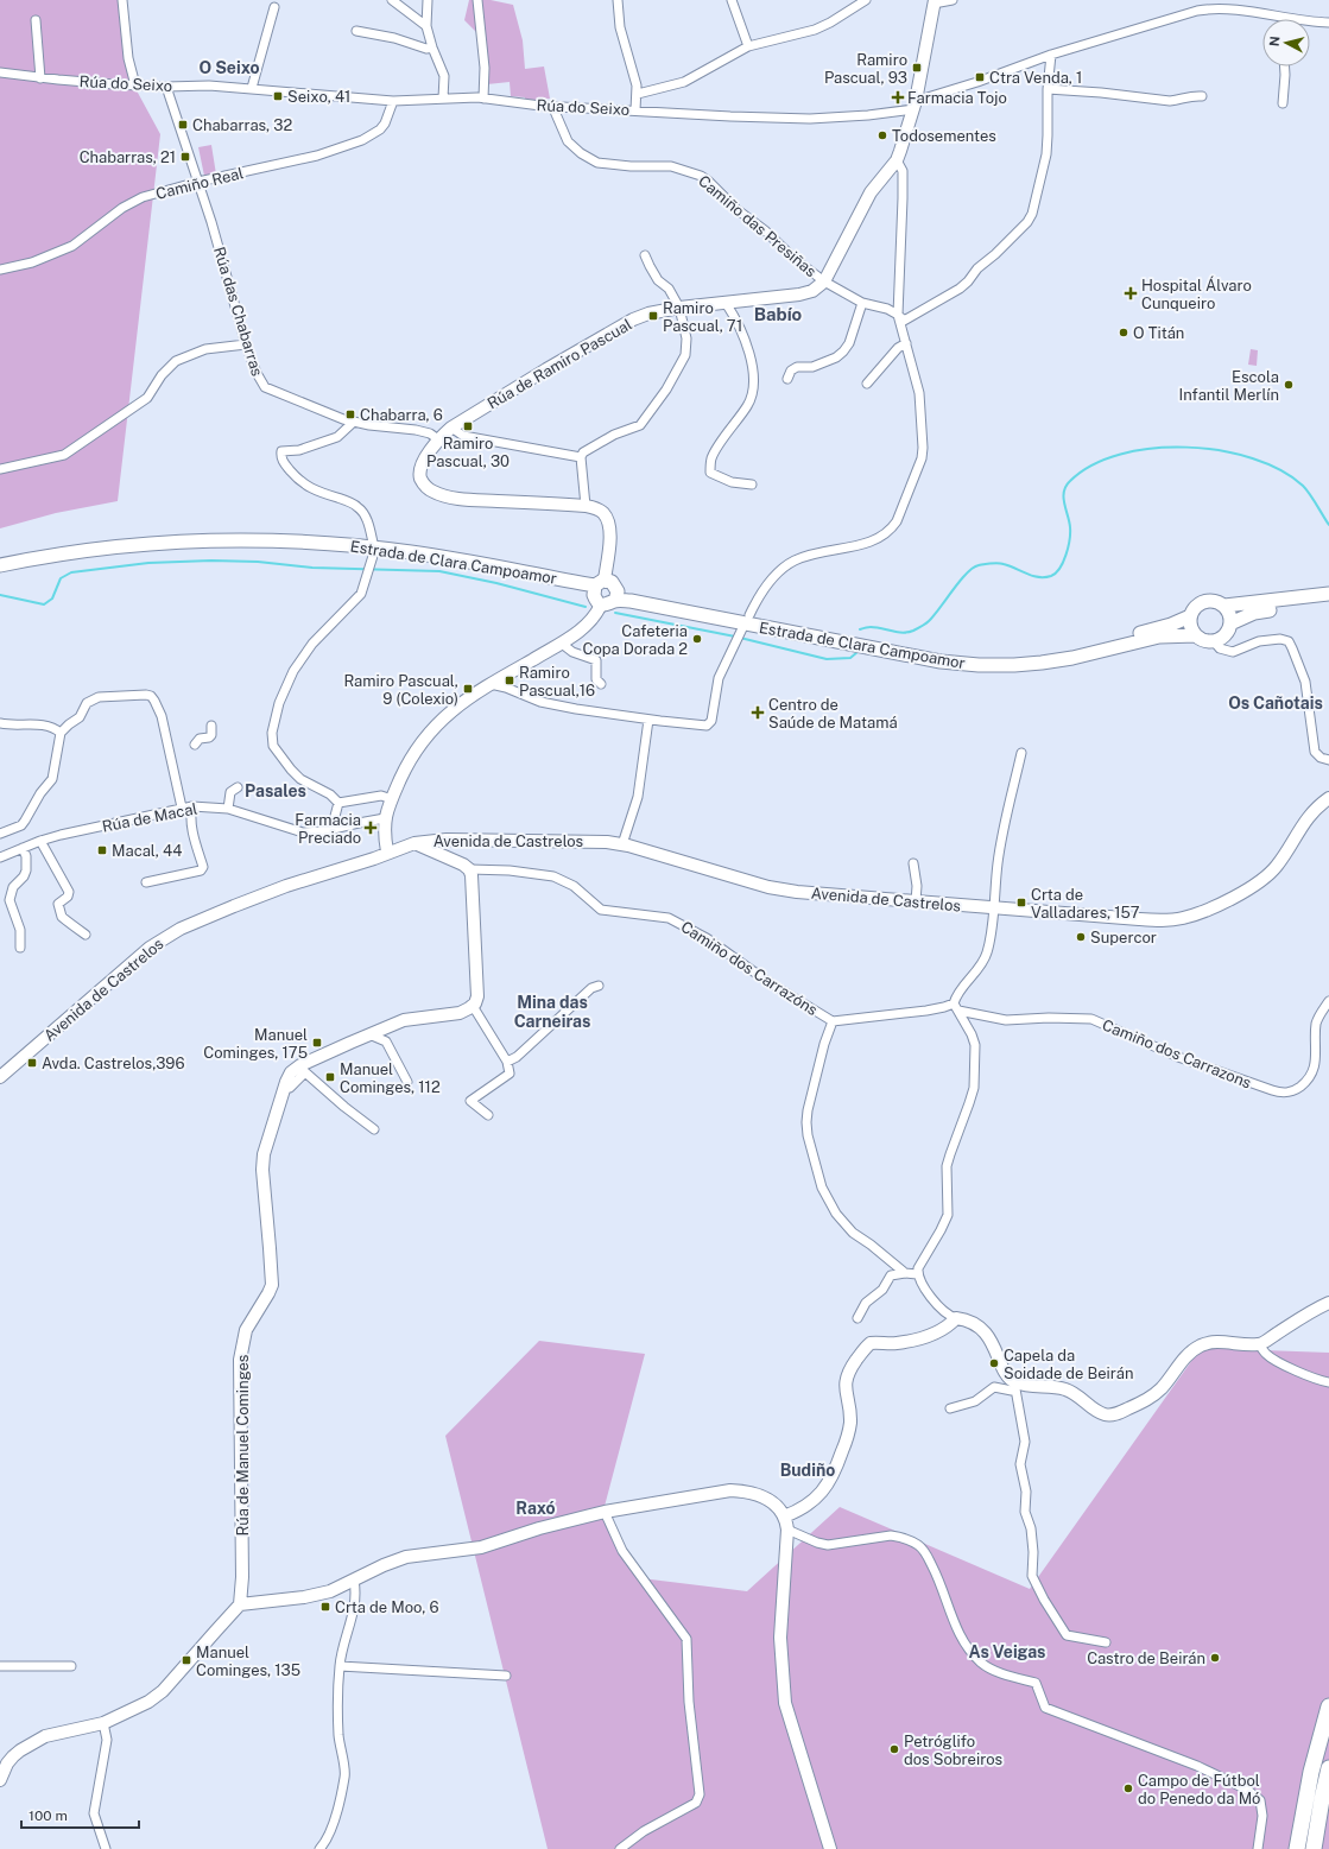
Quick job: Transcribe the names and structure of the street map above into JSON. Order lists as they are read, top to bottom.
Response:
{
  "streets": {
    "main road": ["Estrada de Clara Campoamor"],
    "street": [
      "Rúa do Seixo",
      "Camiño Real",
      "Camiño das Presiñas",
      "Rúa das Chabarras",
      "Rúa de Ramiro Pascual",
      "Rúa de Macal",
      "Avenida de Castrelos",
      "Camiño dos Carrazóns",
      "Camiño dos Carrazons",
      "Rúa de Manuel Cominges"
    ]
  },
  "crossings": [
    ["Rúa do Seixo", "Camiño Real"],
    ["Rúa do Seixo", "Camiño das Presiñas"],
    ["Rúa do Seixo", "Rúa das Chabarras"],
    ["Camiño Real", "Rúa das Chabarras"],
    ["Camiño das Presiñas", "Rúa de Ramiro Pascual"],
    ["Rúa das Chabarras", "Rúa de Ramiro Pascual"],
    ["Rúa de Ramiro Pascual", "Estrada de Clara Campoamor"],
    ["Rúa de Ramiro Pascual", "Rúa de Macal"],
    ["Rúa de Ramiro Pascual", "Avenida de Castrelos"],
    ["Camiño dos Carrazóns", "Camiño dos Carrazons"]
  ],
  "districts": [
    "O Seixo",
    "Babío",
    "Os Cañotais",
    "Pasales",
    "Mina das Carneiras",
    "Budiño",
    "Raxó",
    "As Veigas"
  ],
  "places": {
    "transit": [
      "Ramiro Pascual, 93",
      "Ctra Venda, 1",
      "Seixo, 41",
      "Chabarras, 32",
      "Chabarras, 21",
      "Ramiro Pascual, 71",
      "Chabarra, 6",
      "Ramiro Pascual, 30",
      "Ramiro Pascual,16",
      "Ramiro Pascual, 9 (Colexio)",
      "Macal, 44",
      "Crta de Valladares, 157",
      "Manuel Cominges, 175",
      "Avda. Castrelos,396",
      "Manuel Cominges, 112",
      "Crta de Moo, 6",
      "Manuel Cominges, 135"
    ],
    "health": [
      "Farmacia Tojo",
      "Hospital Álvaro Cunqueiro",
      "Centro de Saúde de Matamá",
      "Farmacia Preciado"
    ],
    "other": [
      "Todosementes",
      "O Titán",
      "Escola Infantil Merlín",
      "Cafeteria Copa Dorada 2",
      "Supercor",
      "Capela da Soidade de Beirán",
      "Castro de Beirán",
      "Petróglifo dos Sobreiros",
      "Campo de Fútbol do Penedo da Mó"
    ]
  },
  "scale_bar": "100 m",
  "north": "left"
}
